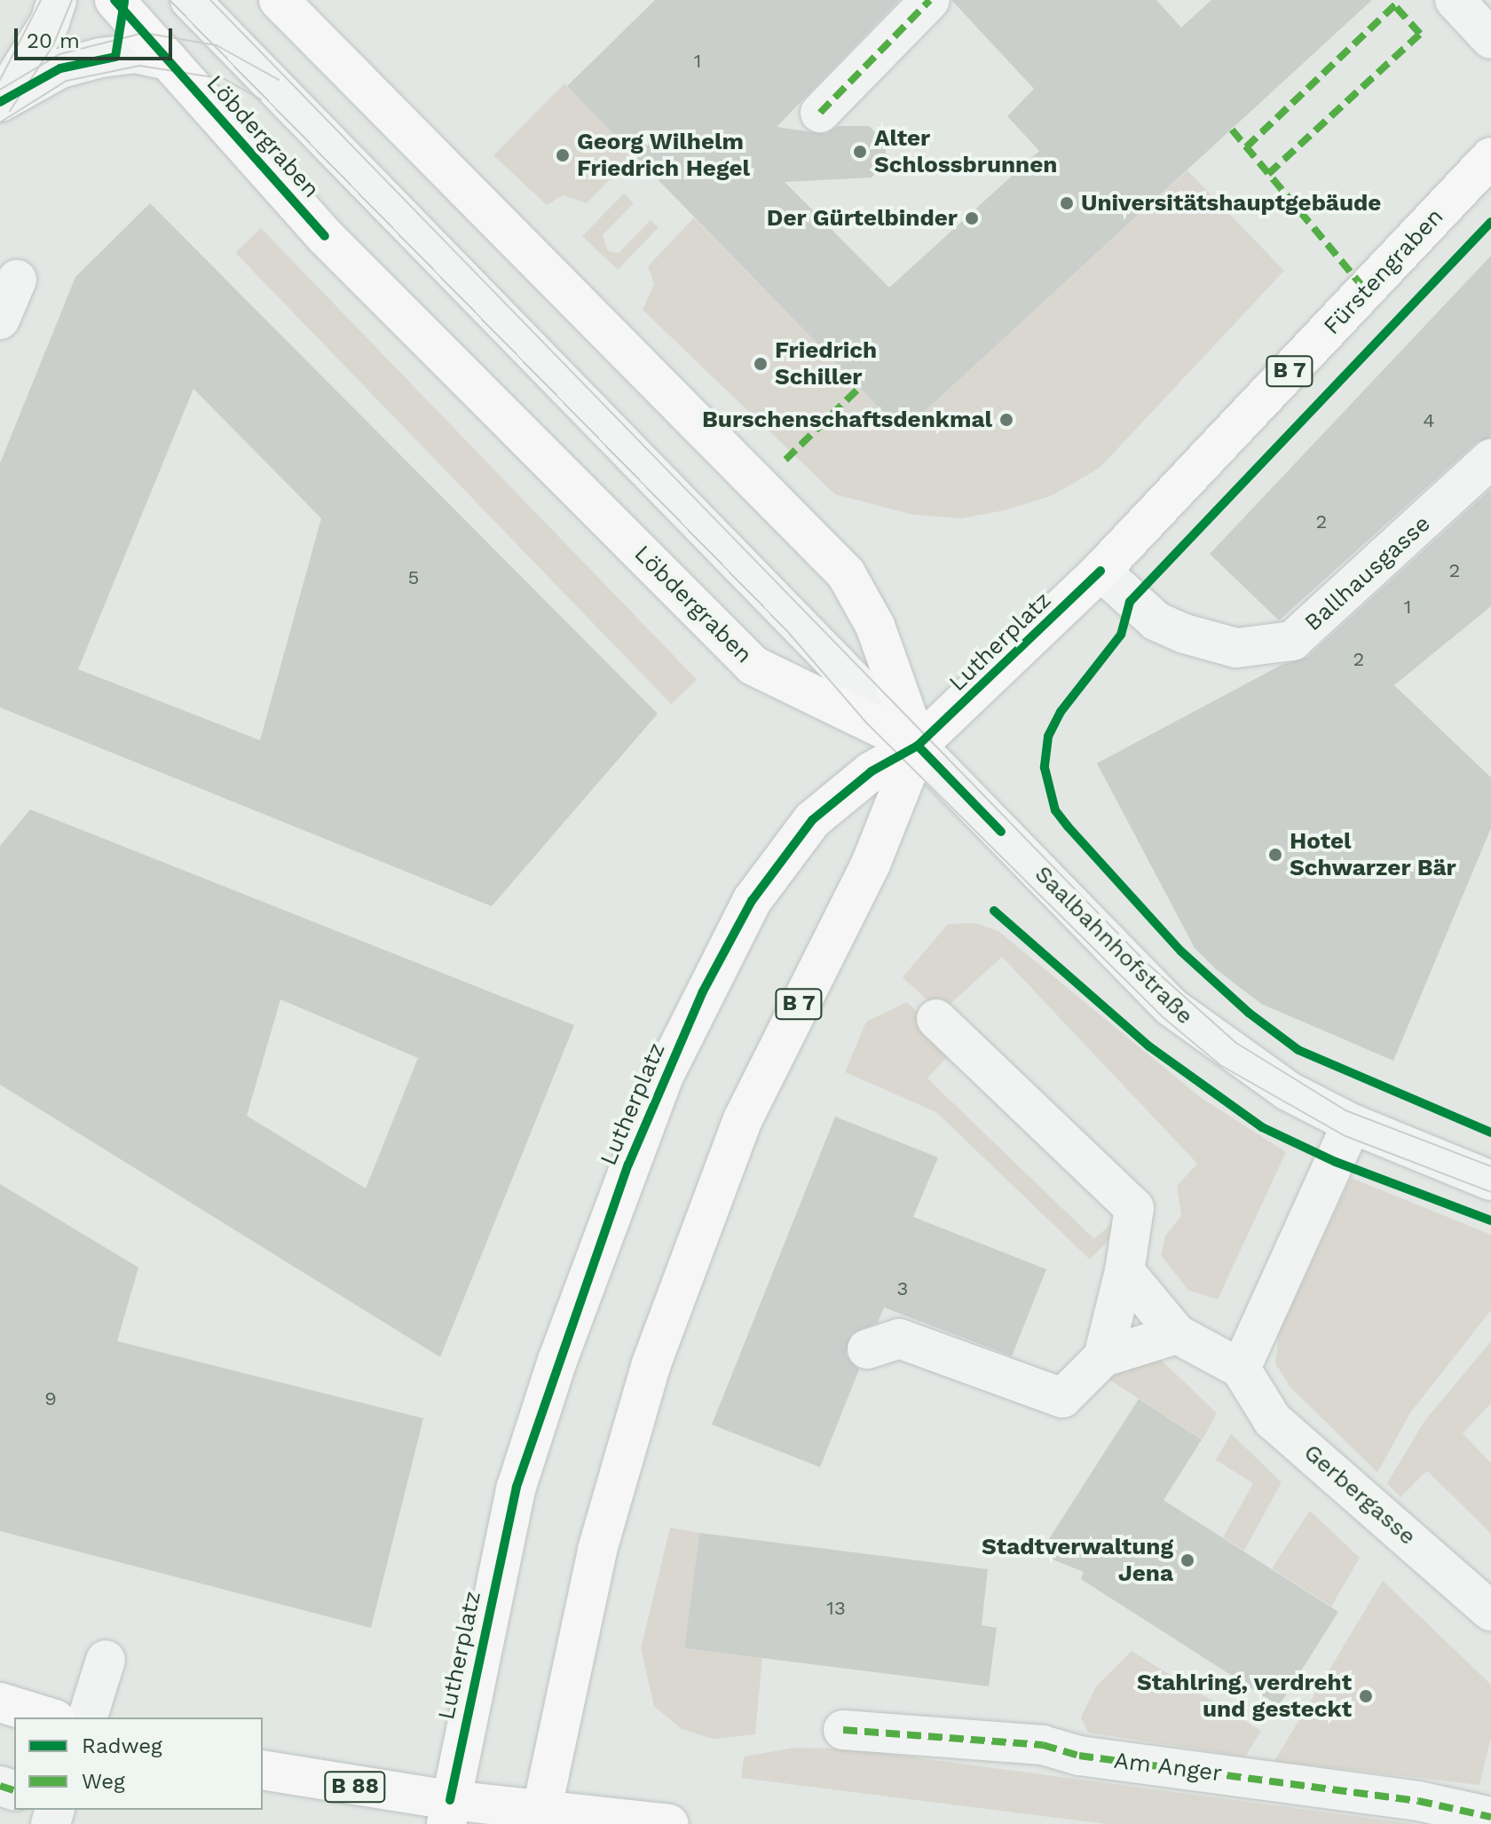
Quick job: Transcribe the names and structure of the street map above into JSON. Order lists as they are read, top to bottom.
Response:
{
  "streets": {
    "main road": [
      "Löbdergraben",
      "Fürstengraben",
      "B 7",
      "Lutherplatz",
      "B 88"
    ],
    "street": [
      "Ballhausgasse",
      "Saalbahnhofstraße",
      "Gerbergasse",
      "Am Anger"
    ]
  },
  "crossings": [
    ["Löbdergraben", "Lutherplatz"],
    ["Löbdergraben", "Saalbahnhofstraße"],
    ["Fürstengraben", "Ballhausgasse"],
    ["Fürstengraben", "Lutherplatz"],
    ["Ballhausgasse", "Lutherplatz"],
    ["Lutherplatz", "Saalbahnhofstraße"],
    ["Lutherplatz", "B 88"]
  ],
  "places": [
    "Alter Schlossbrunnen",
    "Georg Wilhelm Friedrich Hegel",
    "Universitätshauptgebäude",
    "Der Gürtelbinder",
    "Friedrich Schiller",
    "Burschenschaftsdenkmal",
    "Hotel Schwarzer Bär",
    "Stadtverwaltung Jena",
    "Stahlring, verdreht und gesteckt"
  ],
  "house_numbers": [
    "1",
    "4",
    "2",
    "2",
    "5",
    "1",
    "2",
    "3",
    "9",
    "13"
  ],
  "legend": ["Radweg", "Weg"],
  "scale_bar": "20 m"
}
